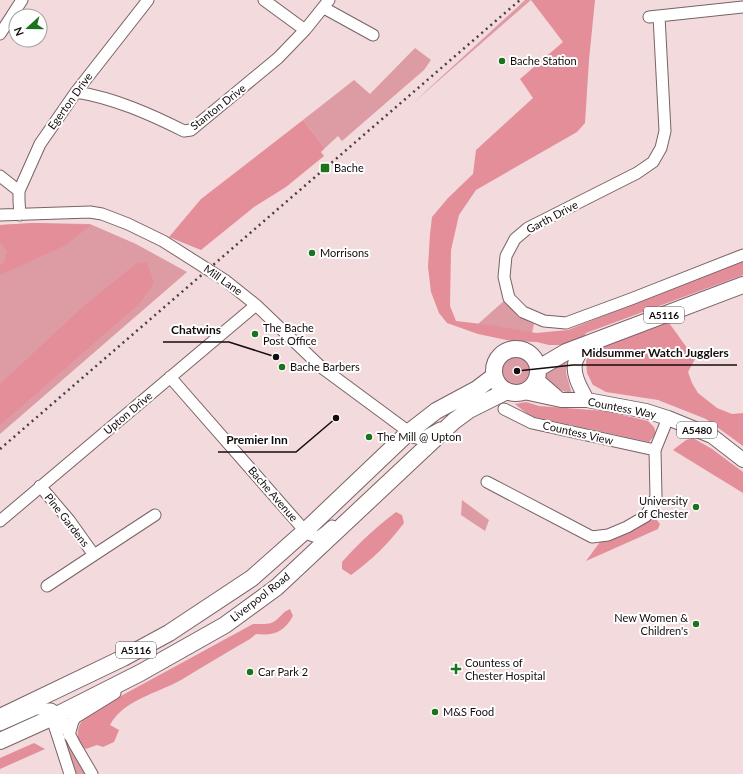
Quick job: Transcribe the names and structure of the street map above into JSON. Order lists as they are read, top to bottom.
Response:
{
  "streets": {
    "highway": ["A5116", "Liverpool Road"],
    "main road": ["Countess Way", "A5480"],
    "street": [
      "Egerton Drive",
      "Stanton Drive",
      "Garth Drive",
      "Mill Lane",
      "Upton Drive",
      "Countess View",
      "Bache Avenue",
      "Pine Gardens"
    ]
  },
  "crossings": [
    ["Egerton Drive", "Stanton Drive"],
    ["Egerton Drive", "Mill Lane"],
    ["Mill Lane", "Upton Drive"],
    ["Mill Lane", "Liverpool Road"],
    ["A5116", "Countess Way"],
    ["A5116", "Liverpool Road"],
    ["Countess Way", "Liverpool Road"],
    ["Upton Drive", "Bache Avenue"],
    ["Upton Drive", "Pine Gardens"],
    ["Bache Avenue", "Liverpool Road"]
  ],
  "places": {
    "other": [
      "Bache Station",
      "Morrisons",
      "The Bache Post Office",
      "Chatwins",
      "Bache Barbers",
      "Midsummer Watch Jugglers",
      "Premier Inn",
      "The Mill @ Upton",
      "University of Chester",
      "New Women & Children's",
      "Car Park 2",
      "M&S Food"
    ],
    "transit": ["Bache"],
    "health": ["Countess of Chester Hospital"]
  },
  "north": "left"
}
